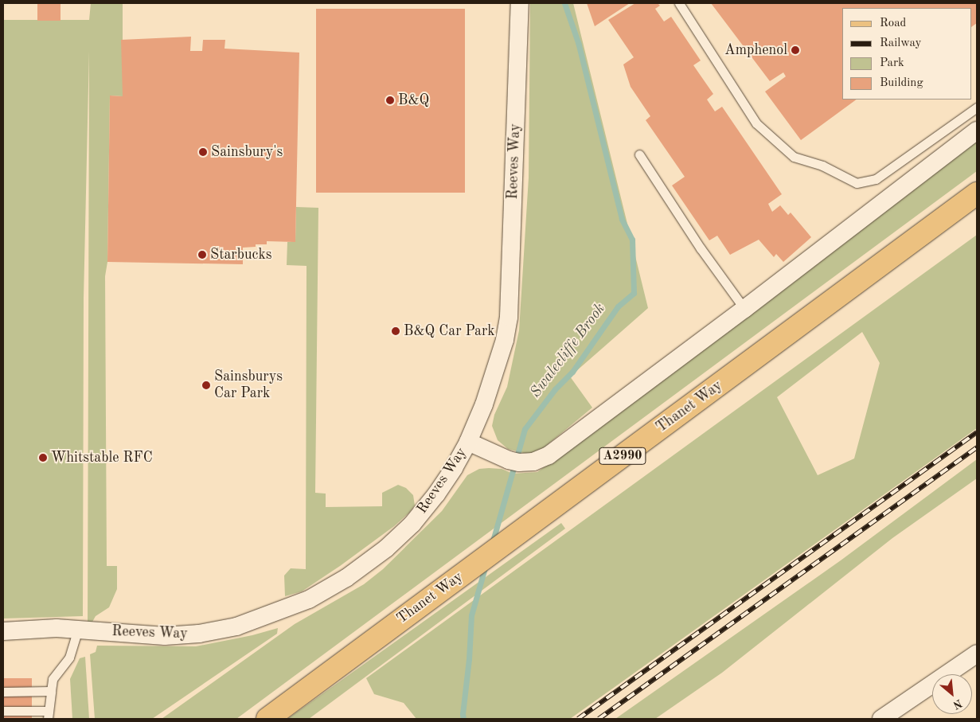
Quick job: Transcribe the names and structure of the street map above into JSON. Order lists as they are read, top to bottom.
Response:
{
  "streets": {
    "main road": ["Thanet Way", "A2990"],
    "street": ["Reeves Way"]
  },
  "water": ["Swalecliffe Brook"],
  "places": [
    "Amphenol",
    "B&Q",
    "Sainsbury's",
    "Starbucks",
    "B&Q Car Park",
    "Sainsburys Car Park",
    "Whitstable RFC"
  ],
  "legend": [
    "Road",
    "Railway",
    "Park",
    "Building"
  ],
  "north": "bottom right"
}
